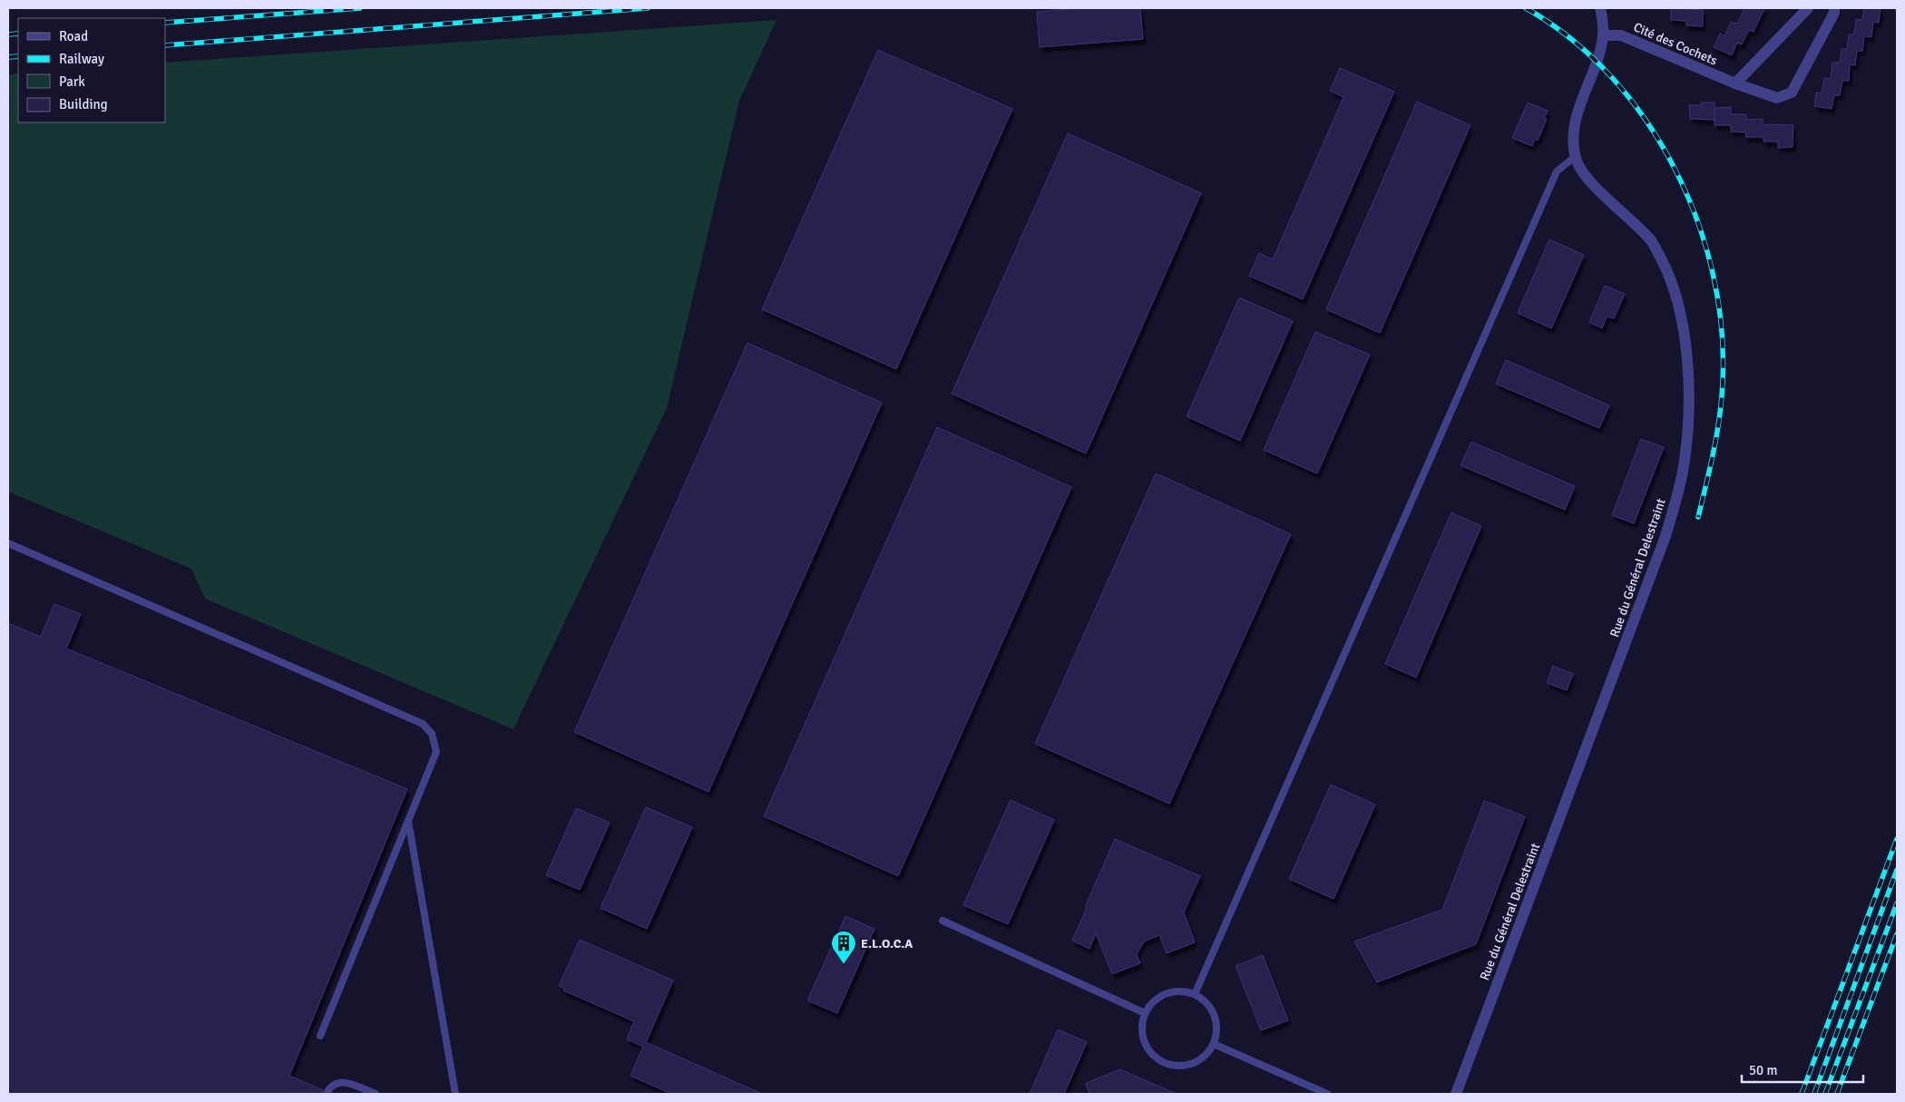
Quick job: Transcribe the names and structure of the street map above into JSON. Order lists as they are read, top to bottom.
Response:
{
  "streets": {
    "street": ["Cité des Cochets", "Rue du Général Delestraint"]
  },
  "crossings": [
    ["Cité des Cochets", "Rue du Général Delestraint"]
  ],
  "places": {
    "building": ["E.L.O.C.A"]
  },
  "legend": [
    "Road",
    "Railway",
    "Park",
    "Building"
  ],
  "scale_bar": "50 m"
}
